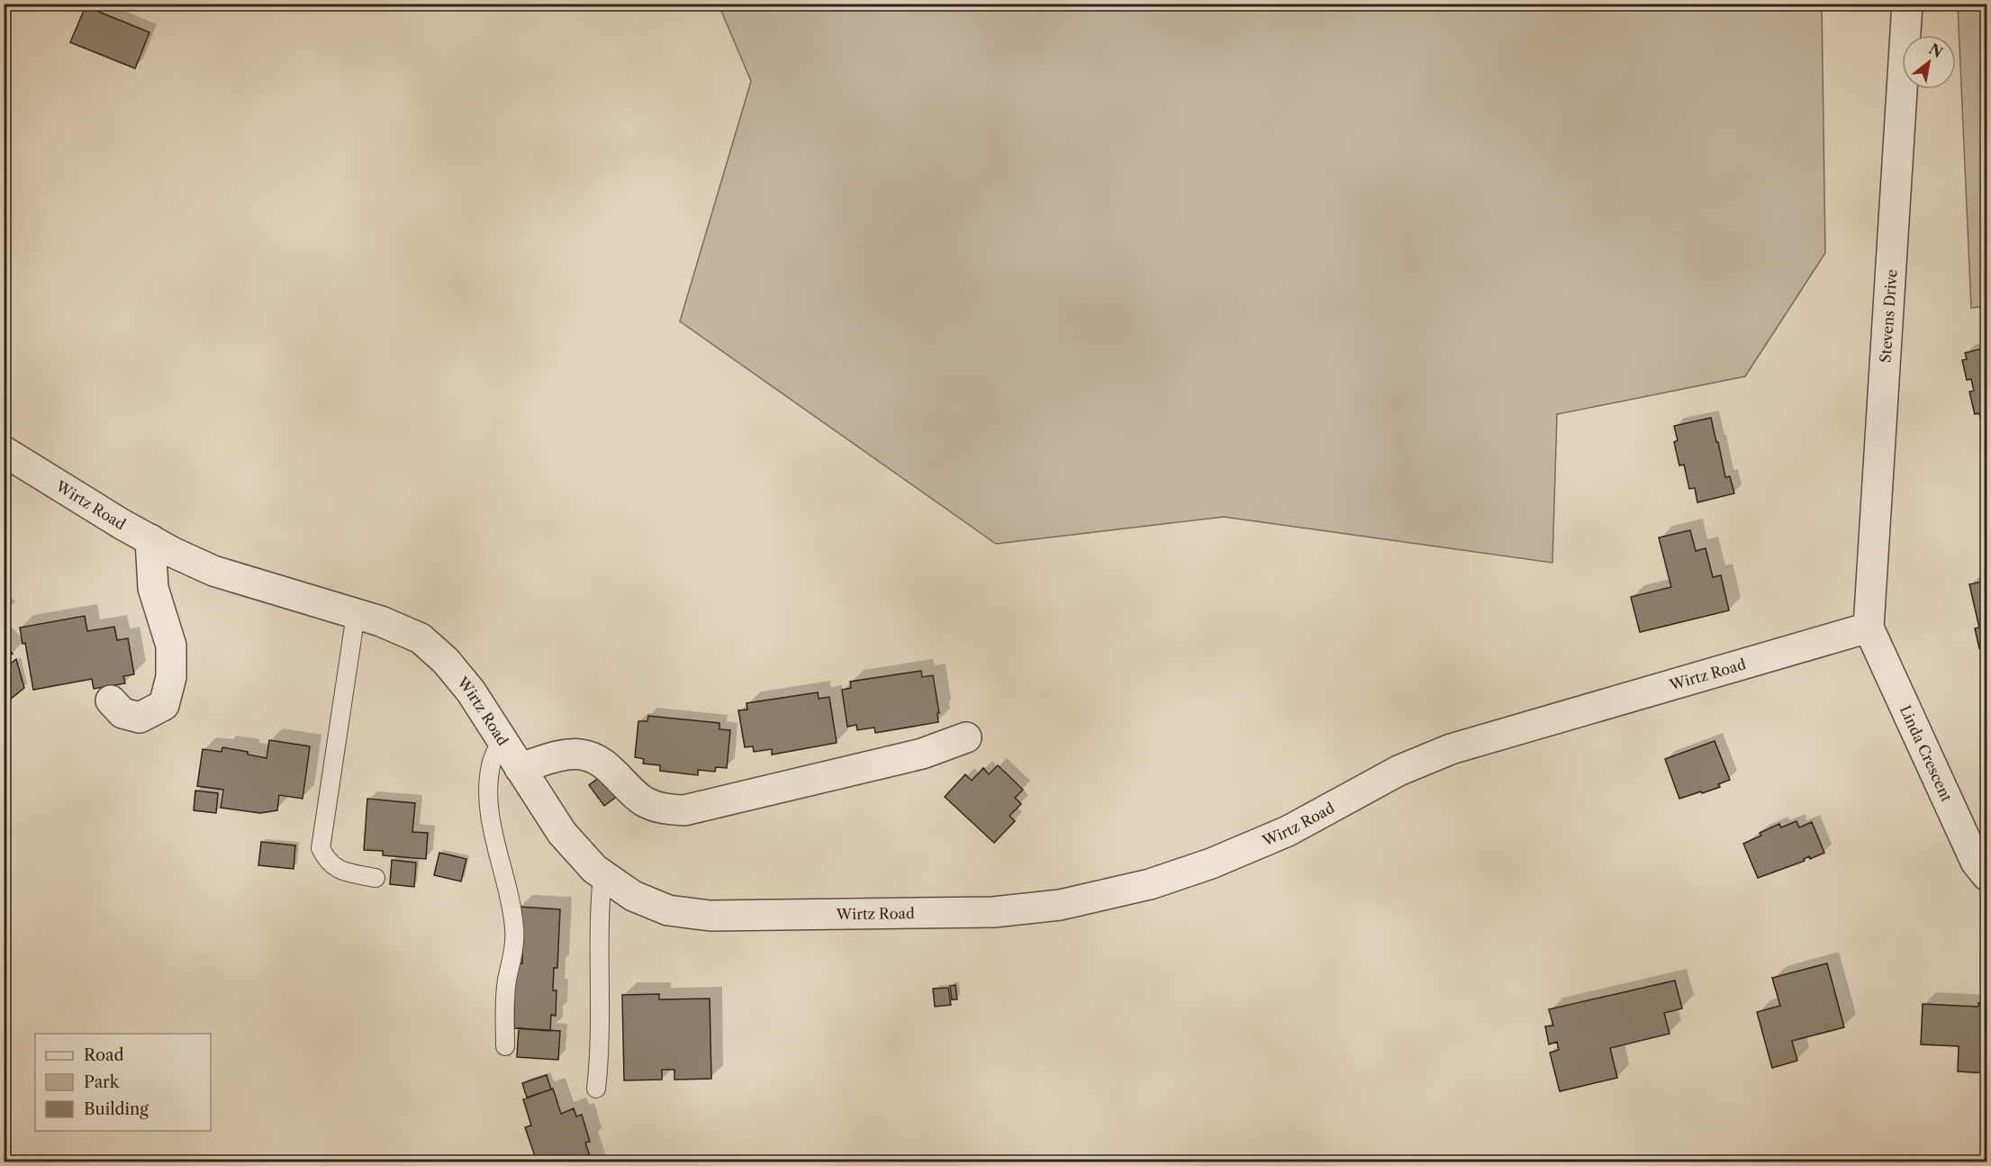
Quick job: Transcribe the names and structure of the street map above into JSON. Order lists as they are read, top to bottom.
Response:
{
  "streets": {
    "street": ["Stevens Drive", "Wirtz Road", "Linda Crescent"]
  },
  "crossings": [
    ["Stevens Drive", "Wirtz Road"],
    ["Stevens Drive", "Linda Crescent"],
    ["Wirtz Road", "Linda Crescent"]
  ],
  "legend": ["Road", "Park", "Building"],
  "north": "top right"
}
